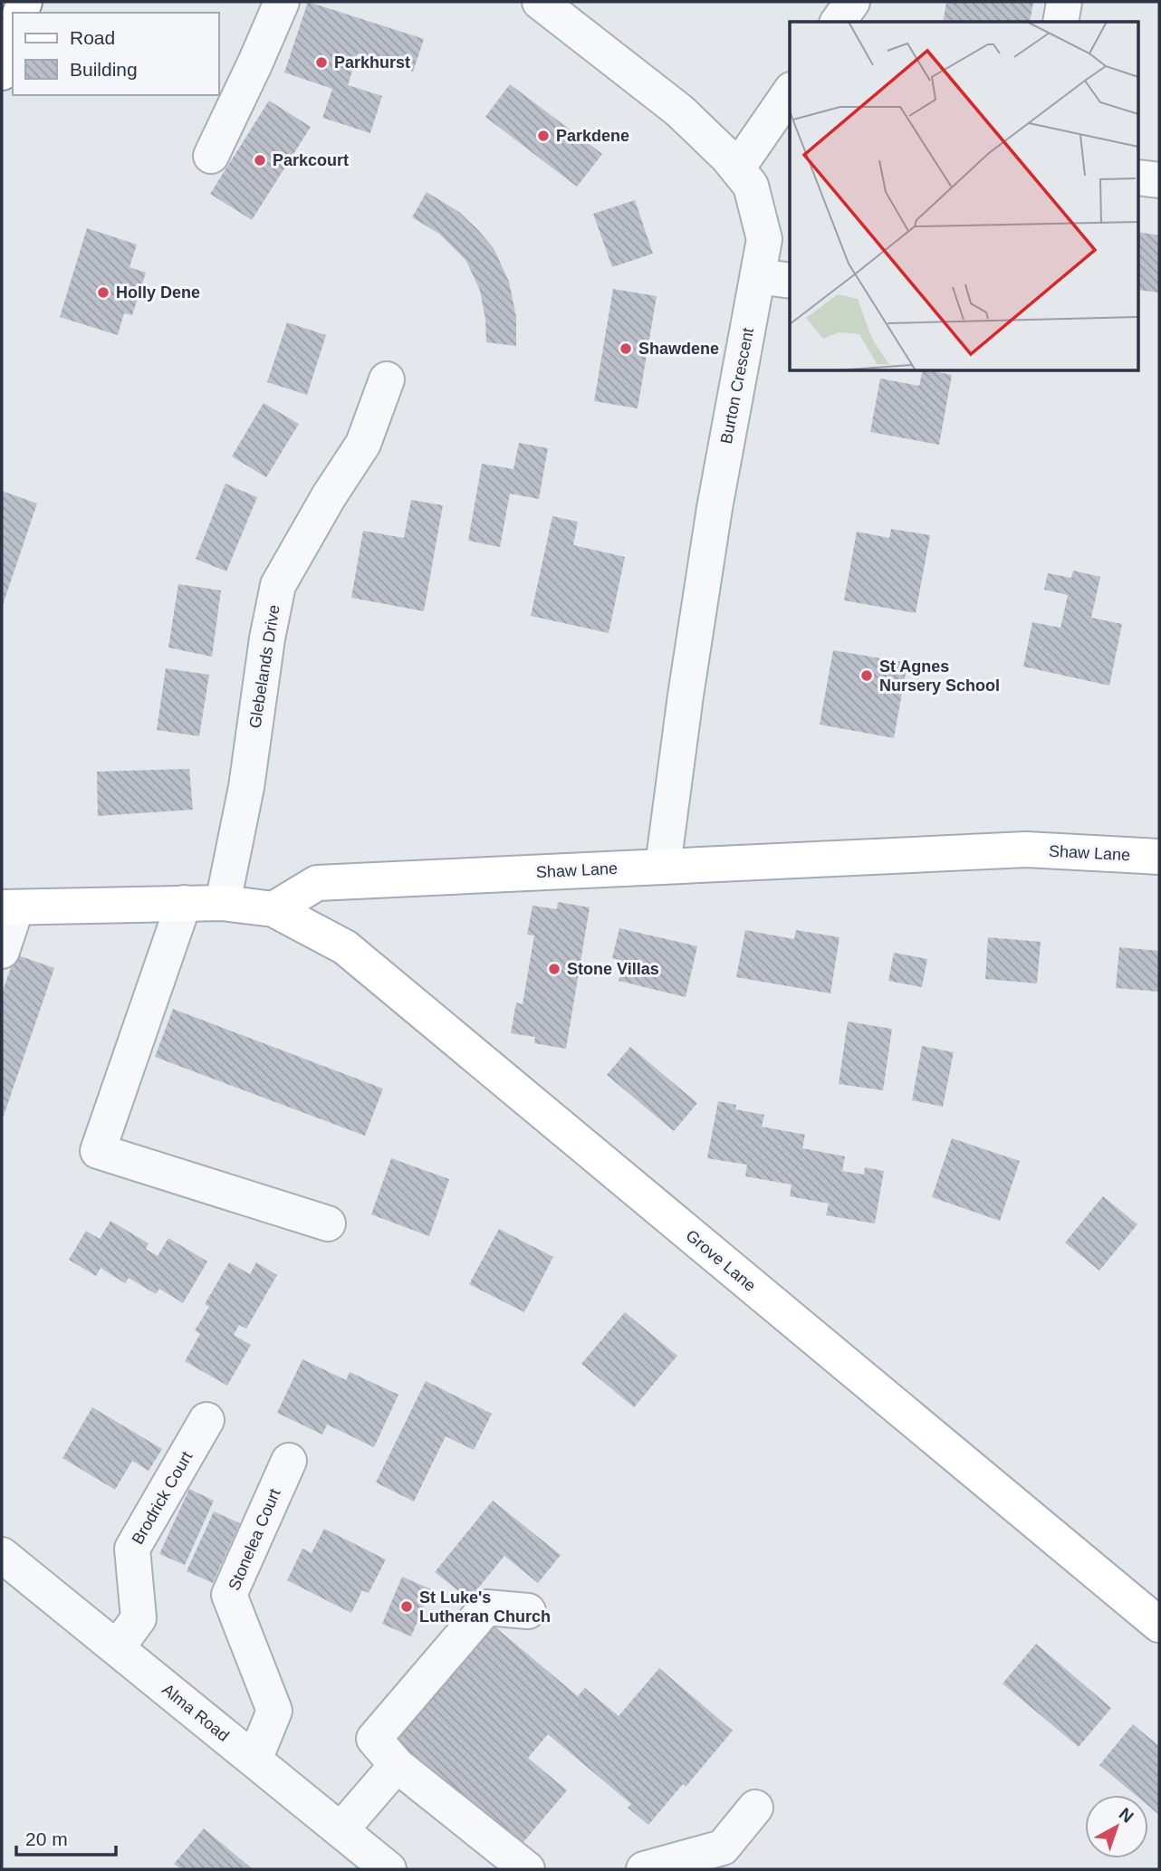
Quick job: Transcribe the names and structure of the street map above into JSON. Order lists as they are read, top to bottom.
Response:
{
  "streets": {
    "main road": ["Shaw Lane", "Grove Lane"],
    "street": [
      "Burton Crescent",
      "Glebelands Drive",
      "Brodrick Court",
      "Stonelea Court",
      "Alma Road"
    ]
  },
  "crossings": [
    ["Burton Crescent", "Shaw Lane"],
    ["Shaw Lane", "Grove Lane"],
    ["Brodrick Court", "Alma Road"],
    ["Stonelea Court", "Alma Road"]
  ],
  "places": [
    "Parkhurst",
    "Parkdene",
    "Parkcourt",
    "Holly Dene",
    "Shawdene",
    "St Agnes Nursery School",
    "Stone Villas",
    "St Luke's Lutheran Church"
  ],
  "legend": ["Road", "Building"],
  "scale_bar": "20 m",
  "north": "top right"
}
